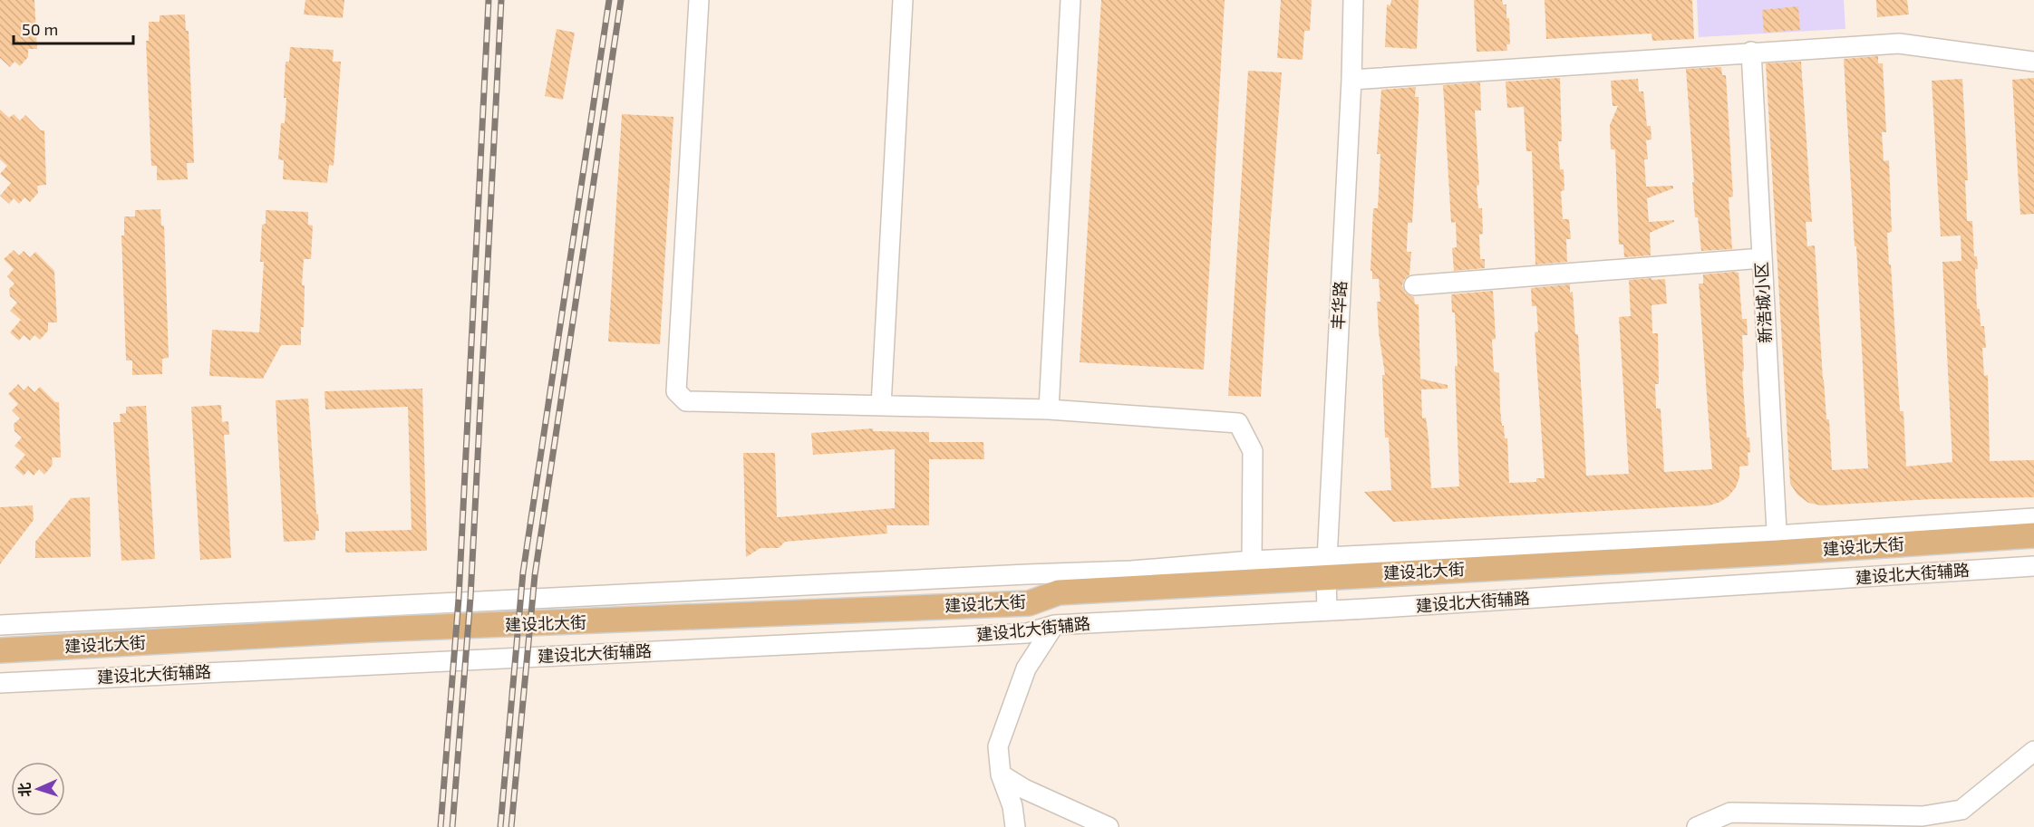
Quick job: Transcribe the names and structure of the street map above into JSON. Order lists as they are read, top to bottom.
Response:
{
  "streets": {
    "main road": ["建设北大街"],
    "street": ["新浩城小区", "丰华路", "建设北大街辅路"]
  },
  "crossings": [
    ["新浩城小区", "建设北大街"],
    ["丰华路", "建设北大街"],
    ["丰华路", "建设北大街辅路"],
    ["建设北大街", "建设北大街辅路"]
  ],
  "scale_bar": "50 m",
  "north": "left"
}
